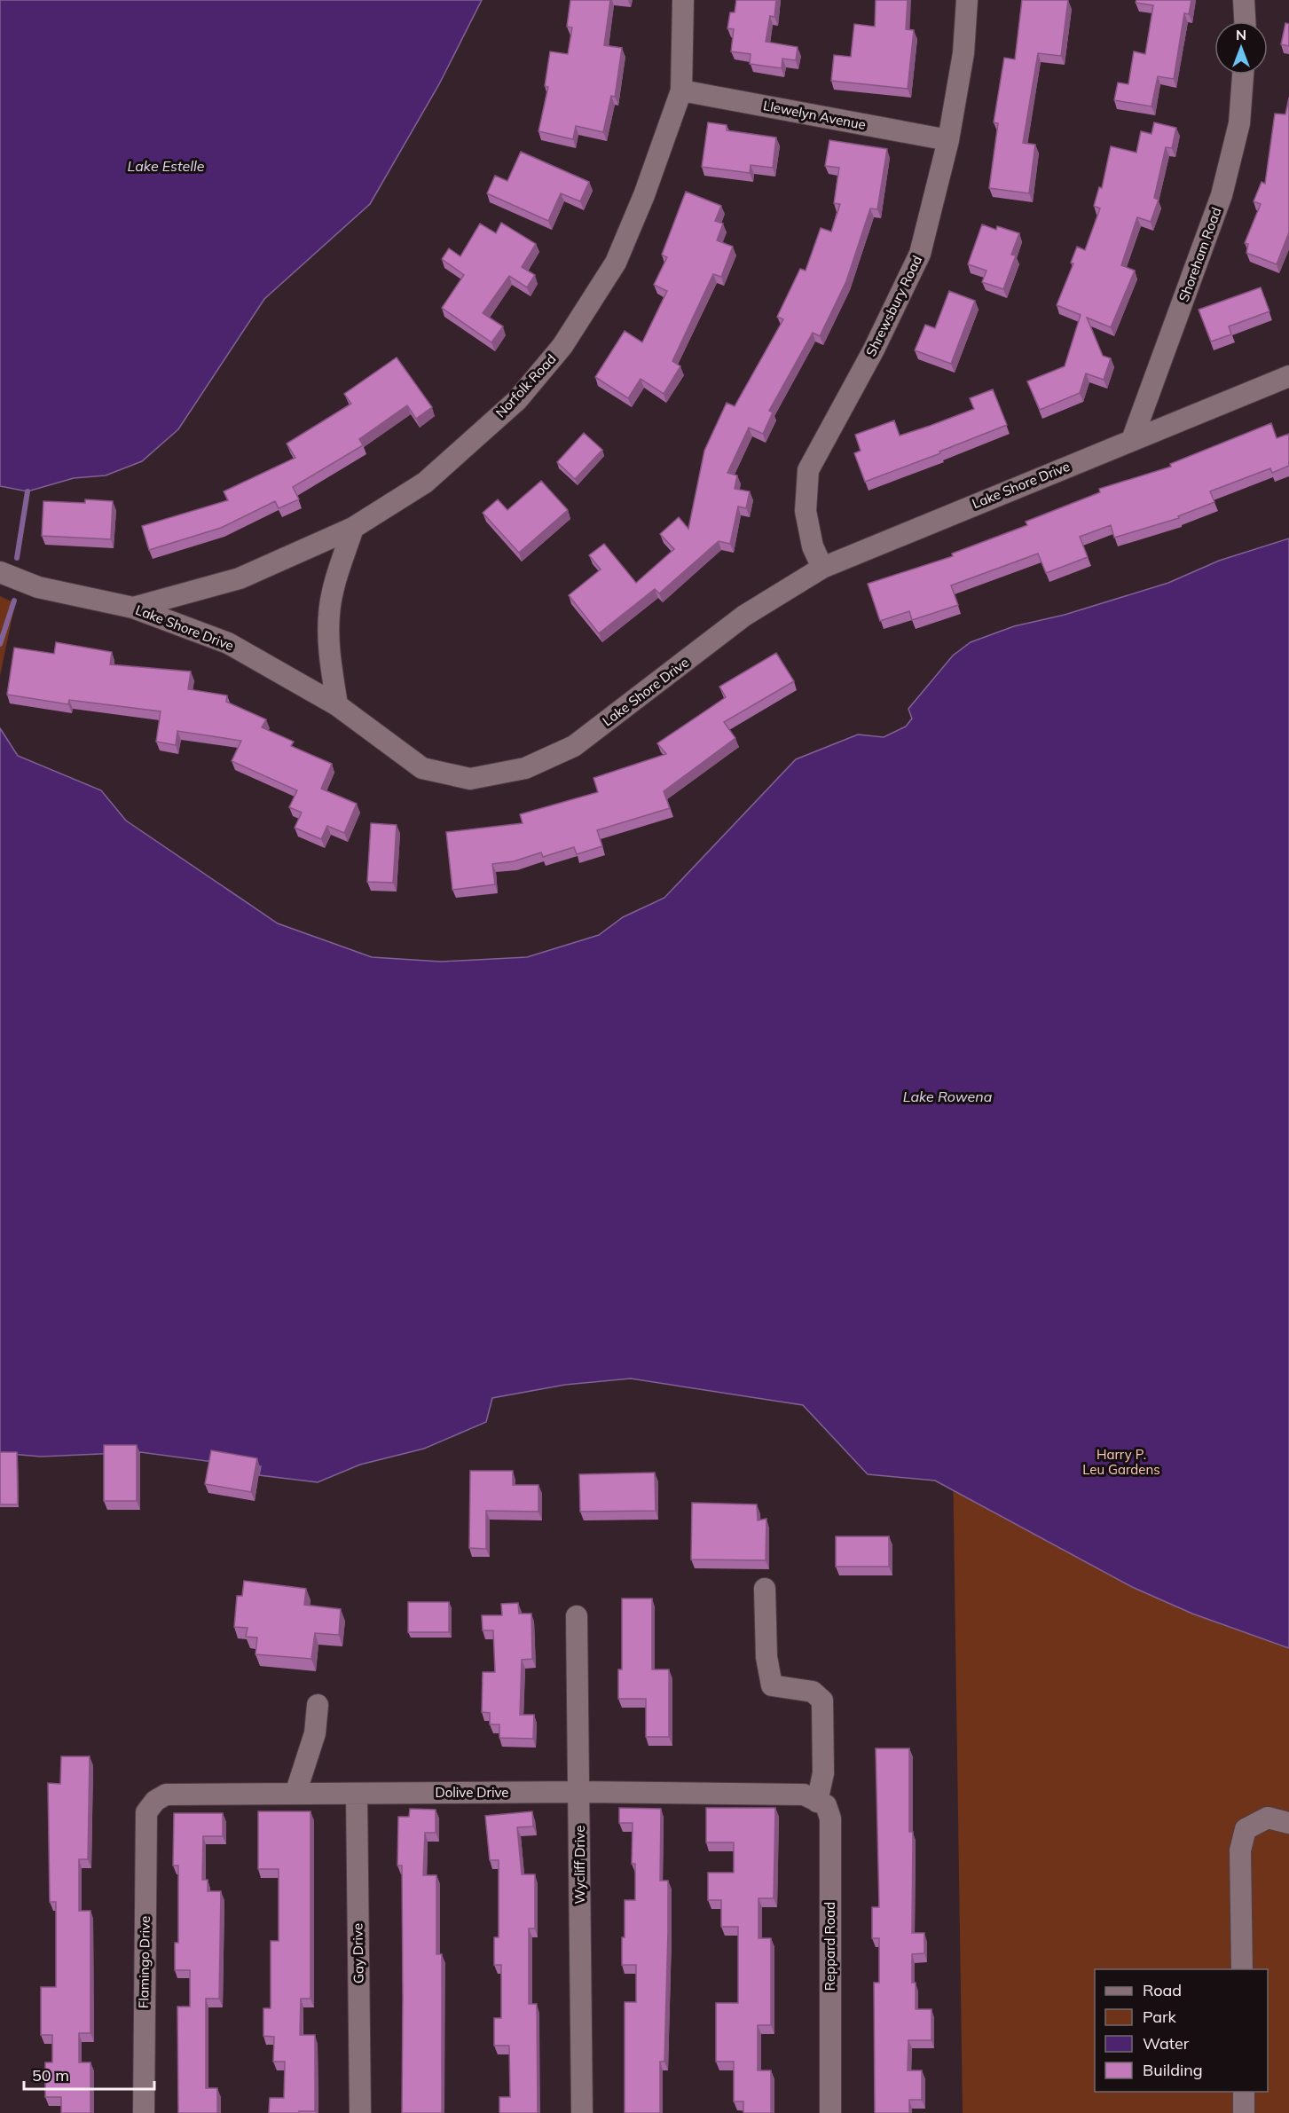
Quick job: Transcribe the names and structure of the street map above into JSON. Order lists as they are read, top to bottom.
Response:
{
  "streets": {
    "street": [
      "Llewelyn Avenue",
      "Shoreham Road",
      "Shrewsbury Road",
      "Norfolk Road",
      "Lake Shore Drive",
      "Dolive Drive",
      "Wycliff Drive",
      "Reppard Road",
      "Gay Drive",
      "Flamingo Drive"
    ]
  },
  "crossings": [
    ["Llewelyn Avenue", "Shrewsbury Road"],
    ["Llewelyn Avenue", "Norfolk Road"],
    ["Shoreham Road", "Lake Shore Drive"],
    ["Shrewsbury Road", "Lake Shore Drive"],
    ["Norfolk Road", "Lake Shore Drive"],
    ["Dolive Drive", "Wycliff Drive"],
    ["Dolive Drive", "Reppard Road"],
    ["Dolive Drive", "Gay Drive"],
    ["Dolive Drive", "Flamingo Drive"]
  ],
  "water": ["Lake Estelle", "Lake Rowena"],
  "parks": ["Harry P. Leu Gardens"],
  "legend": [
    "Road",
    "Park",
    "Water",
    "Building"
  ],
  "scale_bar": "50 m",
  "north": "top"
}
